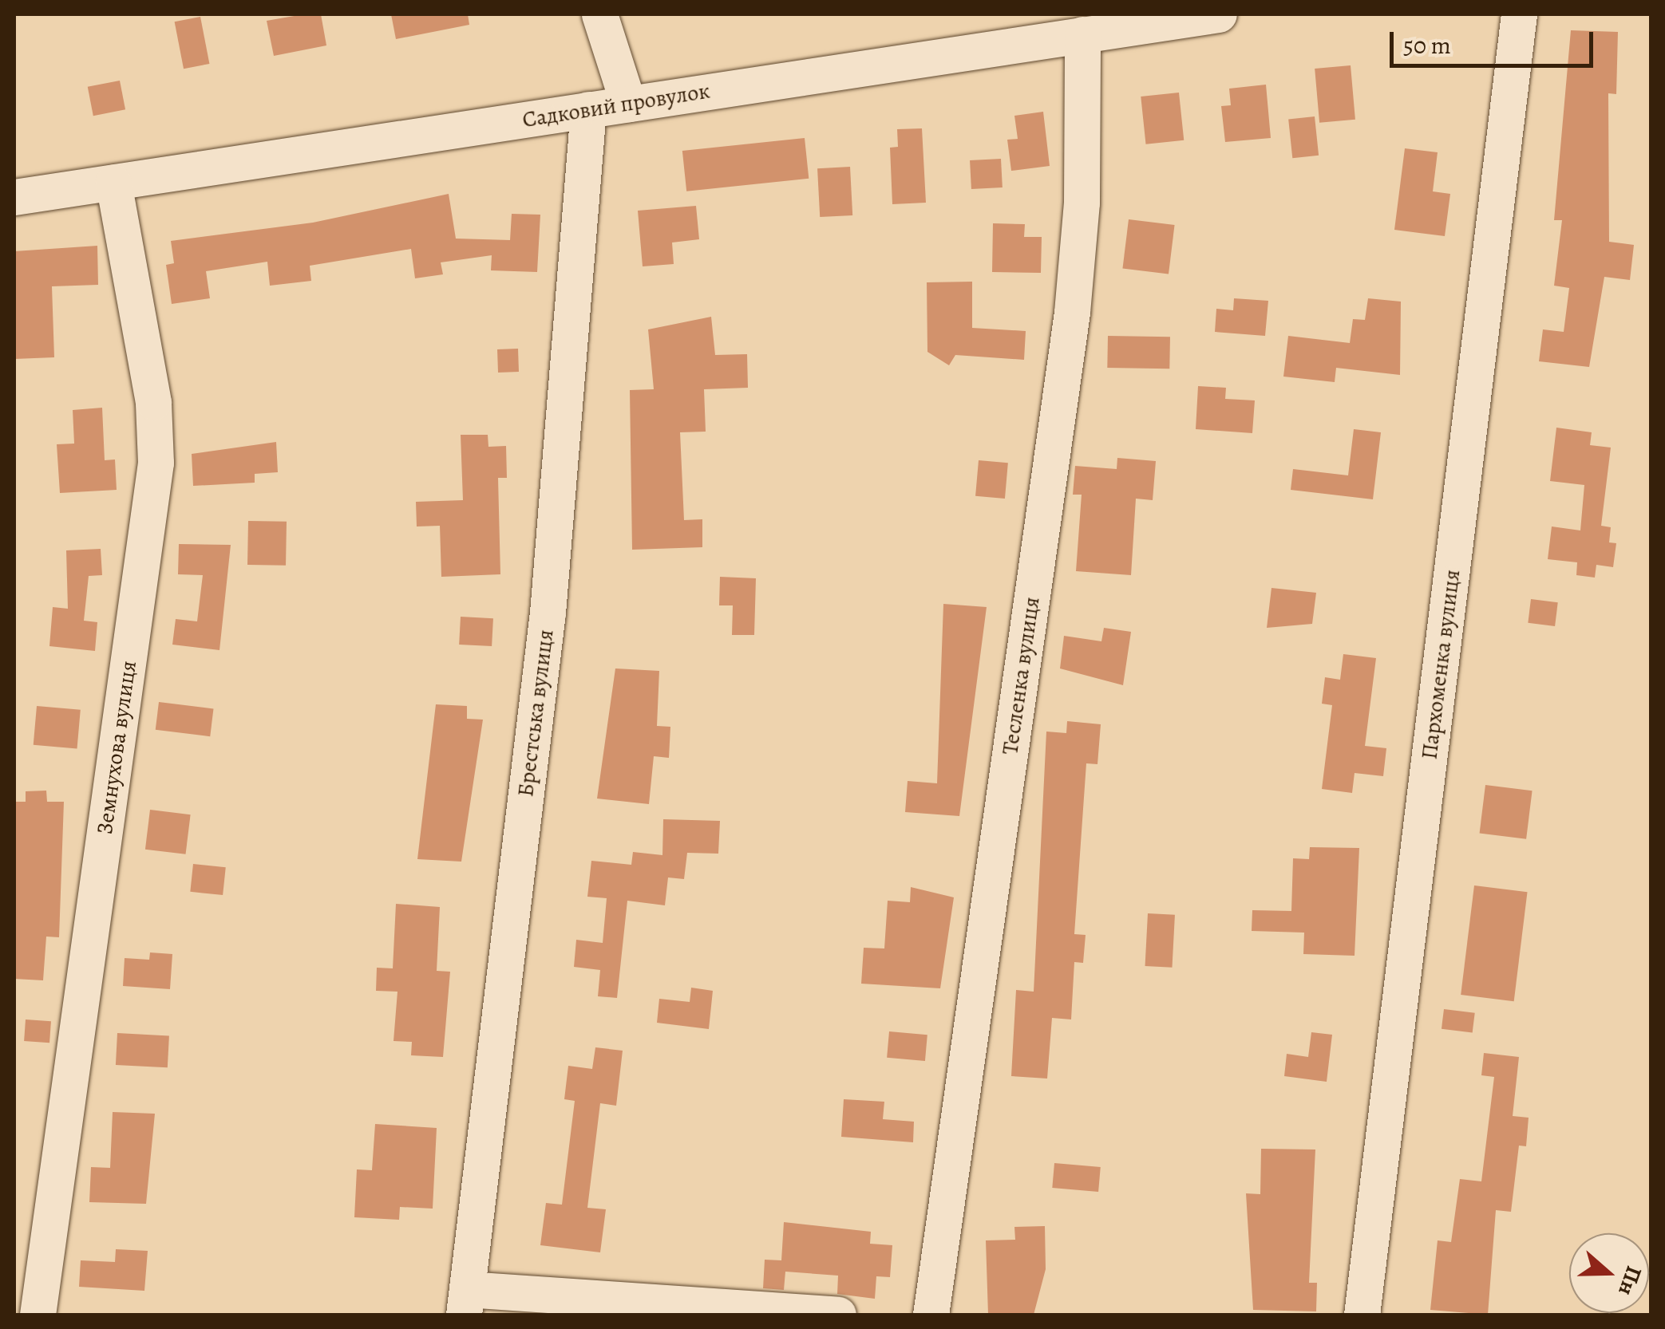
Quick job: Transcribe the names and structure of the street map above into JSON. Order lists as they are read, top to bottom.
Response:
{
  "streets": {
    "street": [
      "Садковий провулок",
      "Пархоменка вулиця",
      "Тесленка вулиця",
      "Брестська вулиця",
      "Земнухова вулиця"
    ]
  },
  "crossings": [
    ["Садковий провулок", "Тесленка вулиця"],
    ["Садковий провулок", "Брестська вулиця"],
    ["Садковий провулок", "Земнухова вулиця"]
  ],
  "scale_bar": "50 m",
  "north": "right"
}
